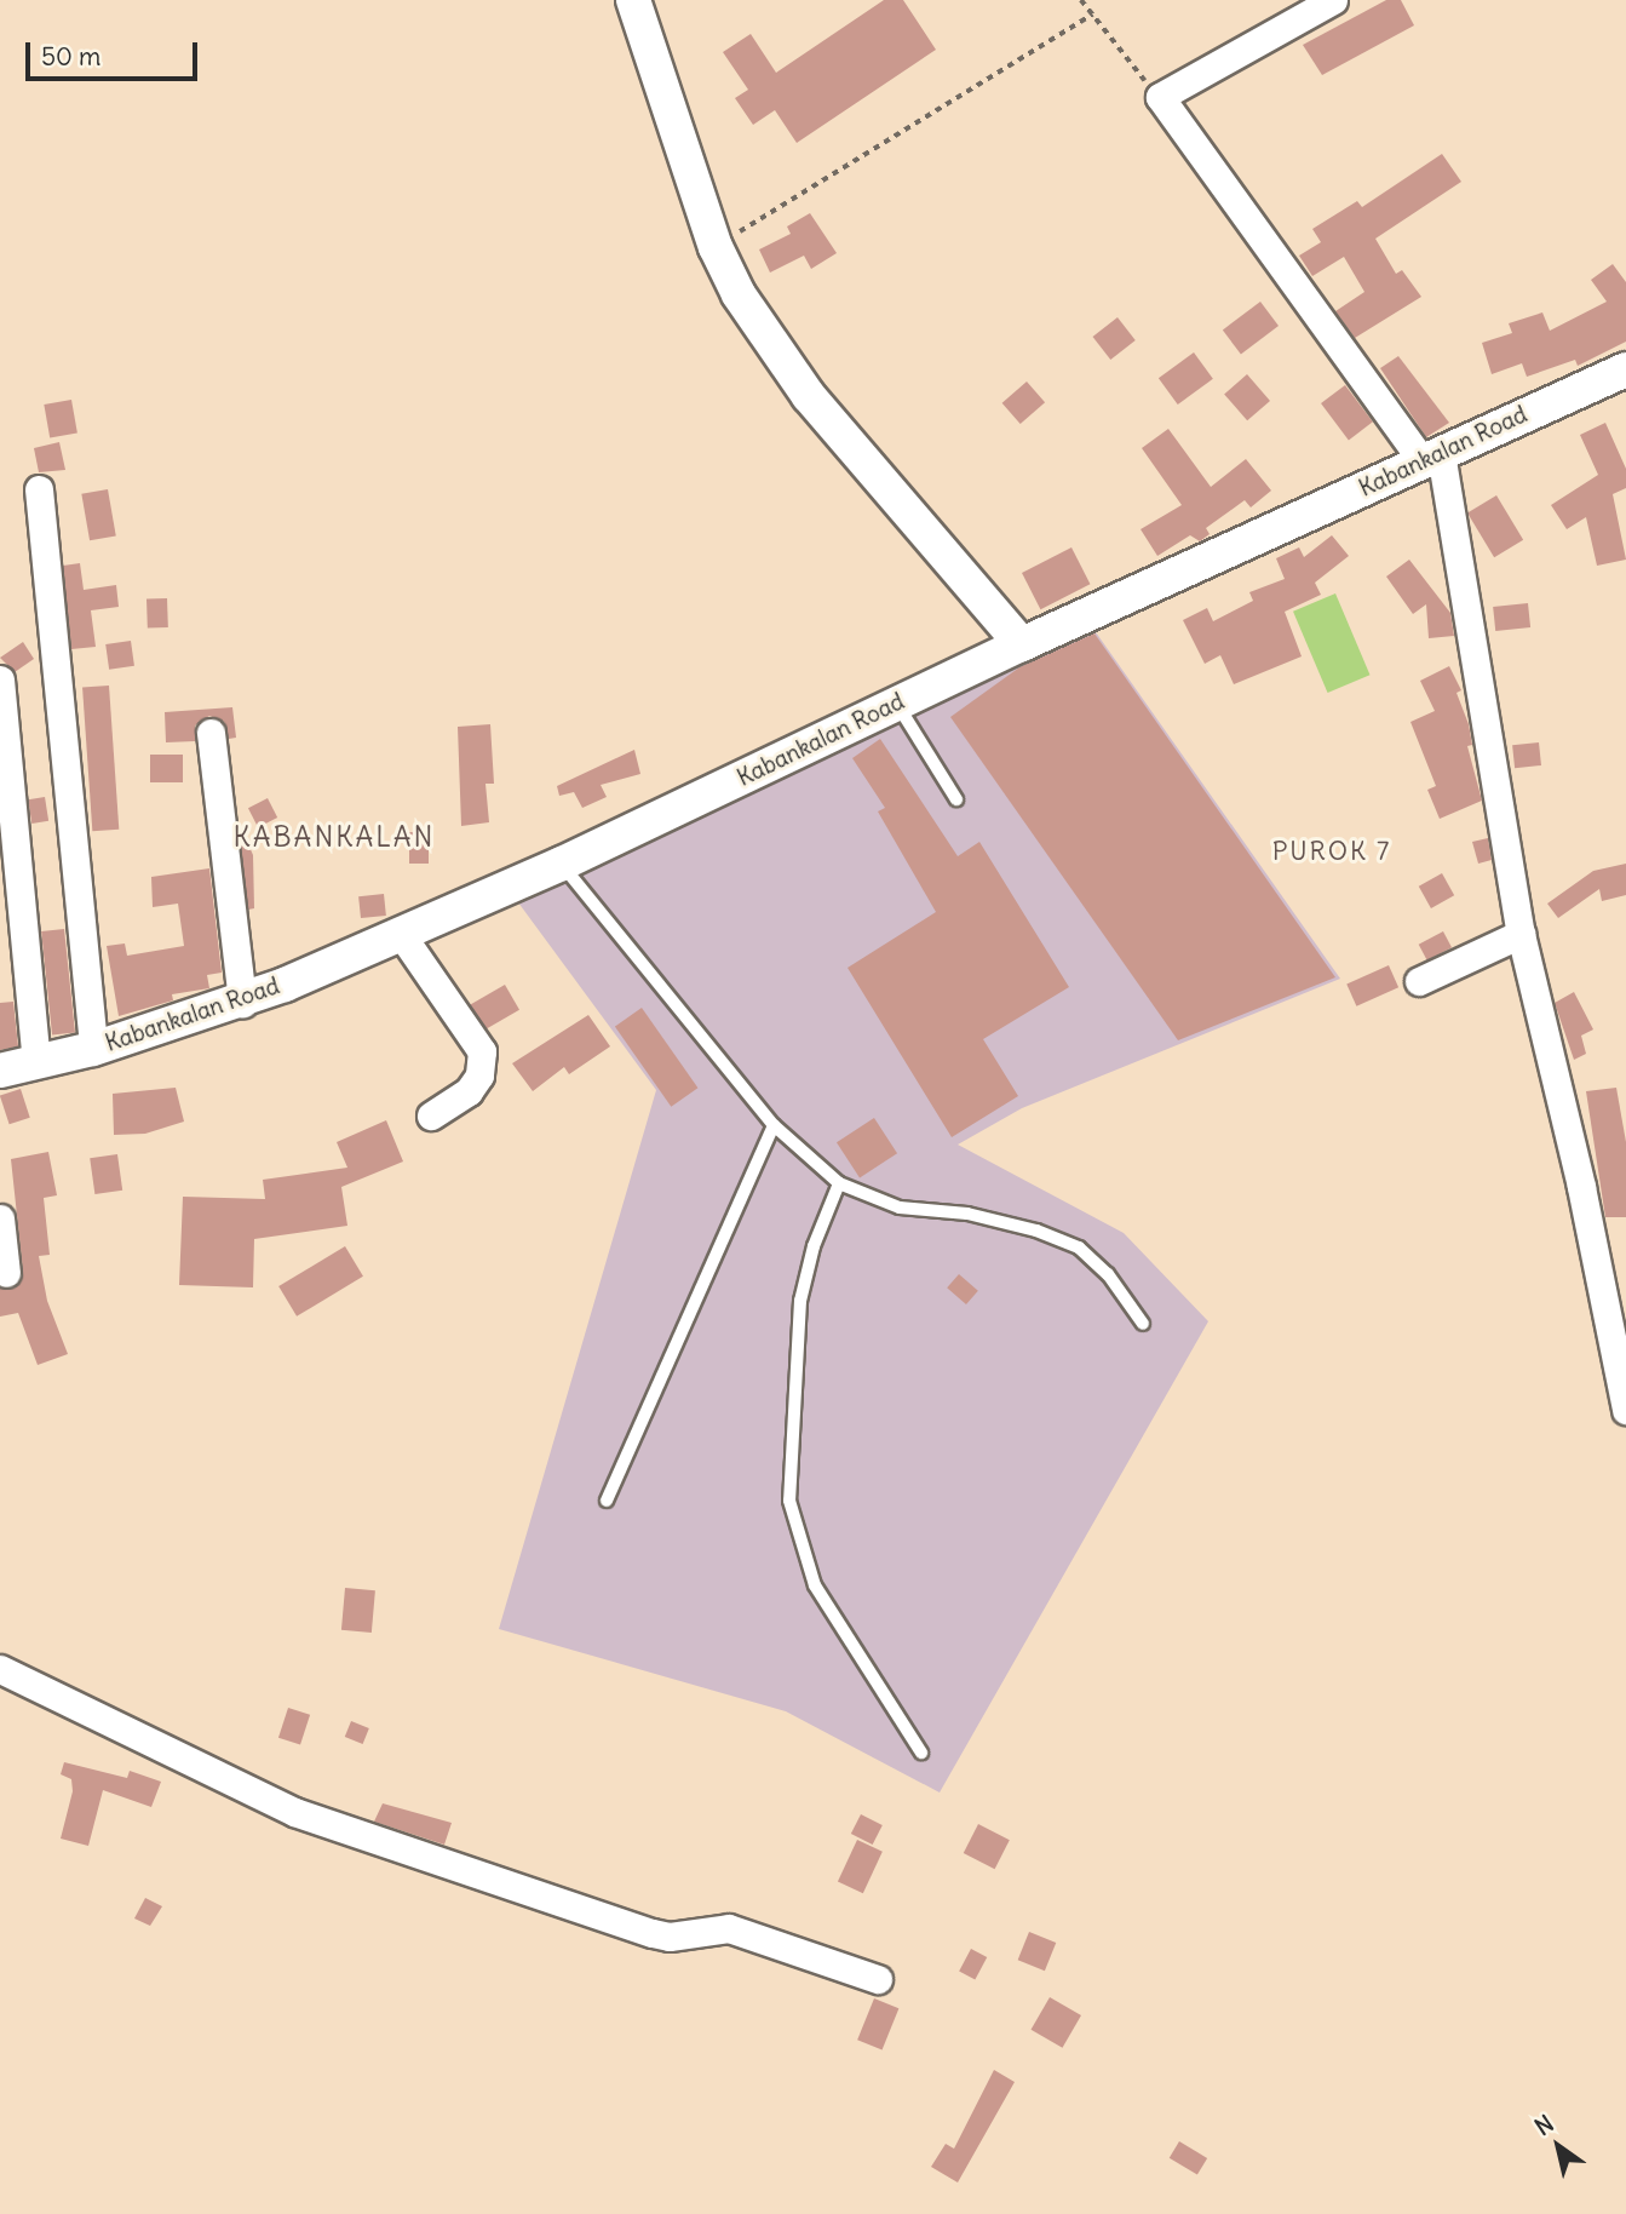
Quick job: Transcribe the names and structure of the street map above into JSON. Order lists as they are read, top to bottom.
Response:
{
  "streets": {
    "street": ["Kabankalan Road"]
  },
  "districts": ["KABANKALAN", "PUROK 7"],
  "scale_bar": "50 m",
  "north": "top left"
}
